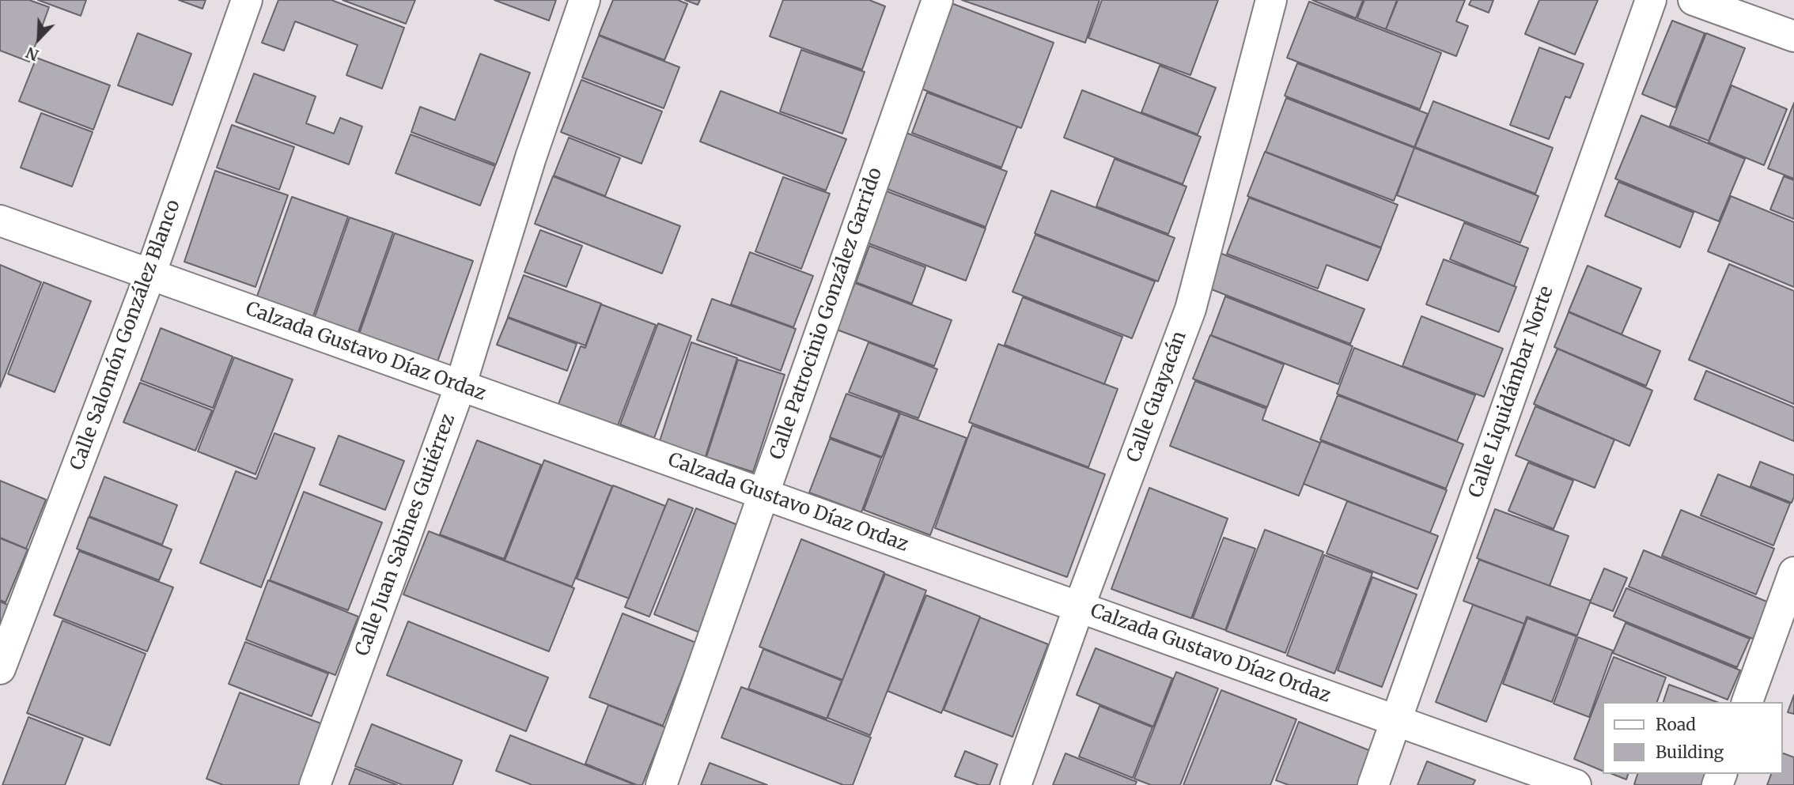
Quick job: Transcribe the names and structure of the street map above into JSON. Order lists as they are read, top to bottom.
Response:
{
  "streets": {
    "street": [
      "Calle Patrocinio González Garrido",
      "Calle Salomón González Blanco",
      "Calzada Gustavo Díaz Ordaz",
      "Calle Liquidámbar Norte",
      "Calle Guayacán",
      "Calle Juan Sabines Gutiérrez"
    ]
  },
  "crossings": [
    ["Calle Patrocinio González Garrido", "Calzada Gustavo Díaz Ordaz"],
    ["Calle Salomón González Blanco", "Calzada Gustavo Díaz Ordaz"],
    ["Calzada Gustavo Díaz Ordaz", "Calle Liquidámbar Norte"],
    ["Calzada Gustavo Díaz Ordaz", "Calle Guayacán"],
    ["Calzada Gustavo Díaz Ordaz", "Calle Juan Sabines Gutiérrez"]
  ],
  "legend": ["Road", "Building"],
  "north": "bottom left"
}
